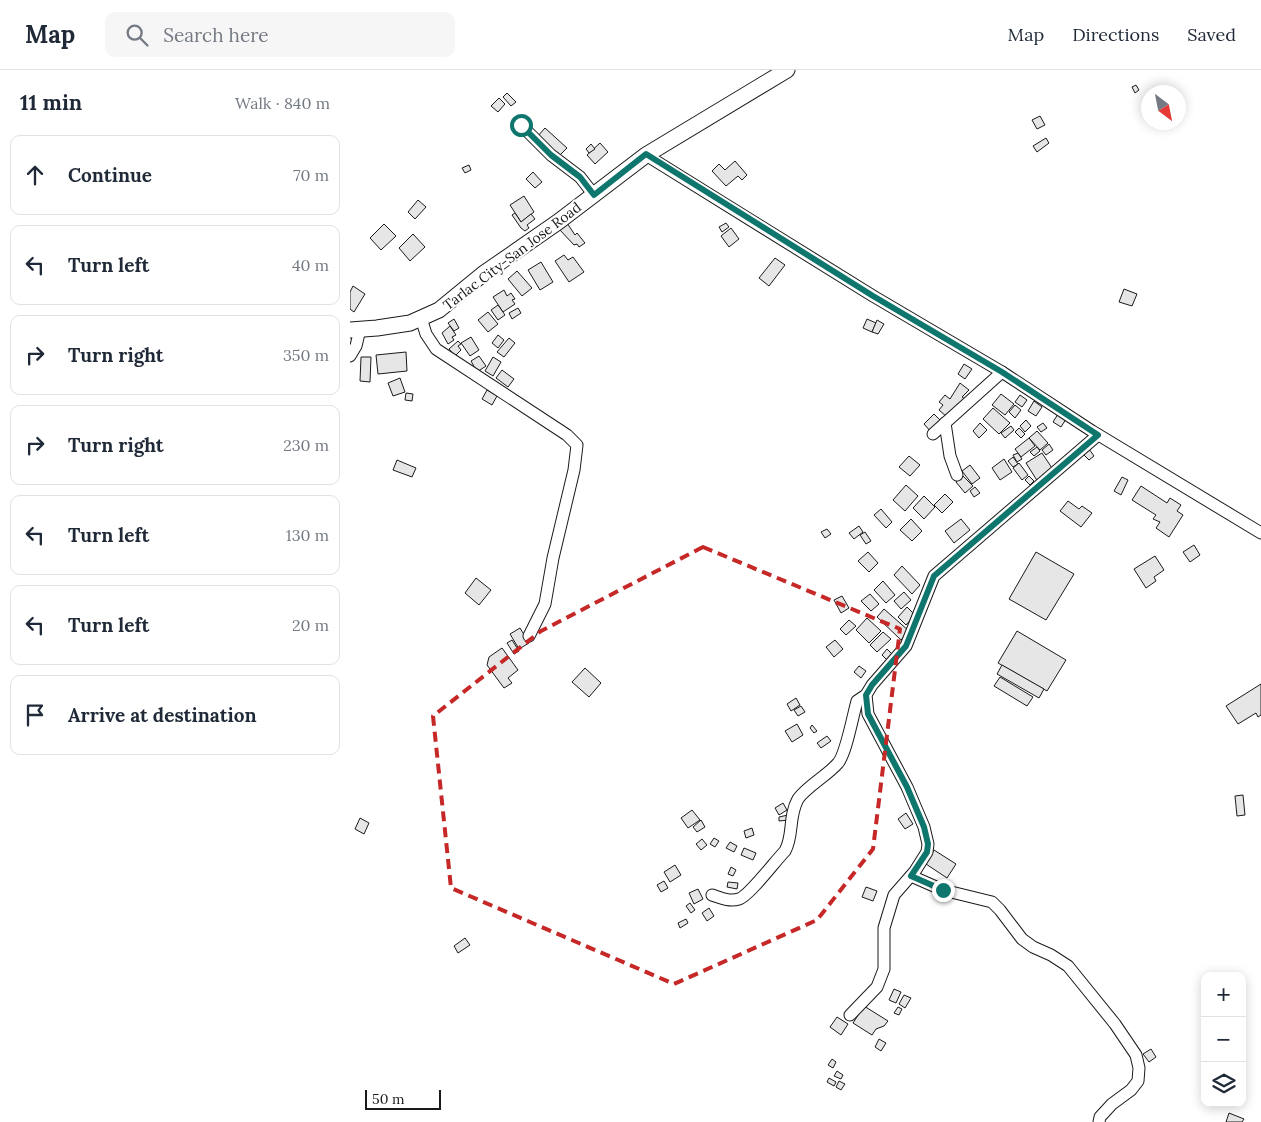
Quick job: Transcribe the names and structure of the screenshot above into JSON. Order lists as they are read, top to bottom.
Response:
{
  "streets": {
    "main road": ["Tarlac City-San Jose Road"]
  },
  "scale_bar": "50 m",
  "north": "bottom right",
  "page": {
    "header": "Map",
    "search": "Search here",
    "nav": ["Map", "Directions", "Saved"],
    "heading": ["11 min", "Walk · 840 m"],
    "list": [
      ["Continue", "70 m"],
      ["Turn left", "40 m"],
      ["Turn right", "350 m"],
      ["Turn right", "230 m"],
      ["Turn left", "130 m"],
      ["Turn left", "20 m"],
      "Arrive at destination"
    ],
    "map_buttons": ["+", "−"],
    "scale": "50 m"
  }
}
